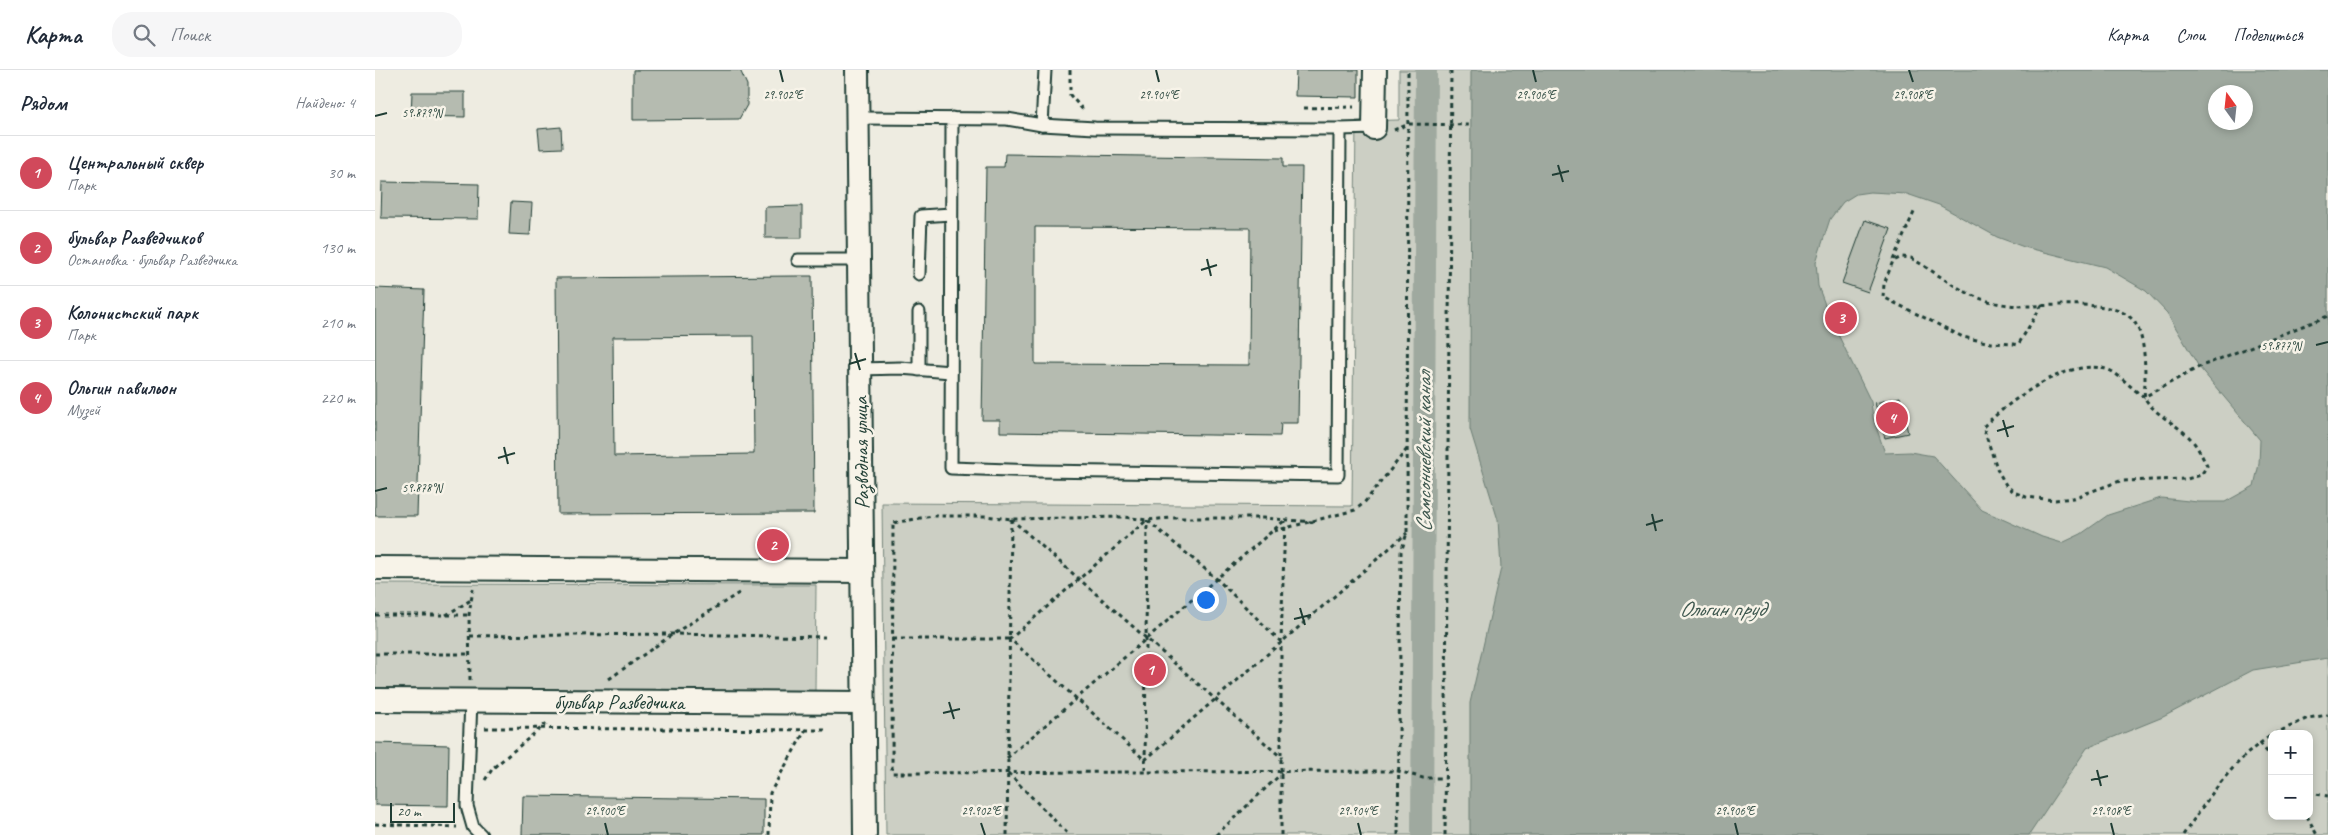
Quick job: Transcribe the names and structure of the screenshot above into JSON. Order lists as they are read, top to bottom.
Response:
{
  "streets": {
    "street": ["Разводная улица", "бульвар Разведчика"]
  },
  "crossings": [
    ["Разводная улица", "бульвар Разведчика"]
  ],
  "water": ["Самсониевский канал", "Ольгин пруд"],
  "scale_bar": "20 m",
  "north": "top",
  "page": {
    "header": "Карта",
    "search": "Поиск",
    "nav": ["Карта", "Слои", "Поделиться"],
    "heading": ["Рядом", "Найдено: 4"],
    "list": [
      {
        "mark": "1",
        "name": "Центральный сквер",
        "note": "Парк",
        "value": "30 m"
      },
      {
        "mark": "2",
        "name": "бульвар Разведчиков",
        "note": "Остановка · бульвар Разведчика",
        "value": "130 m"
      },
      {
        "mark": "3",
        "name": "Колонистский парк",
        "note": "Парк",
        "value": "210 m"
      },
      {
        "mark": "4",
        "name": "Ольгин павильон",
        "note": "Музей",
        "value": "220 m"
      }
    ],
    "pins": [
      "3",
      "4",
      "2",
      "1"
    ],
    "map_buttons": ["+", "−"],
    "scale": "20 m"
  },
  "coordinates": [
    "29.902°E",
    "29.904°E",
    "29.906°E",
    "29.908°E",
    "59.879°N",
    "59.877°N",
    "59.878°N",
    "29.900°E"
  ]
}
